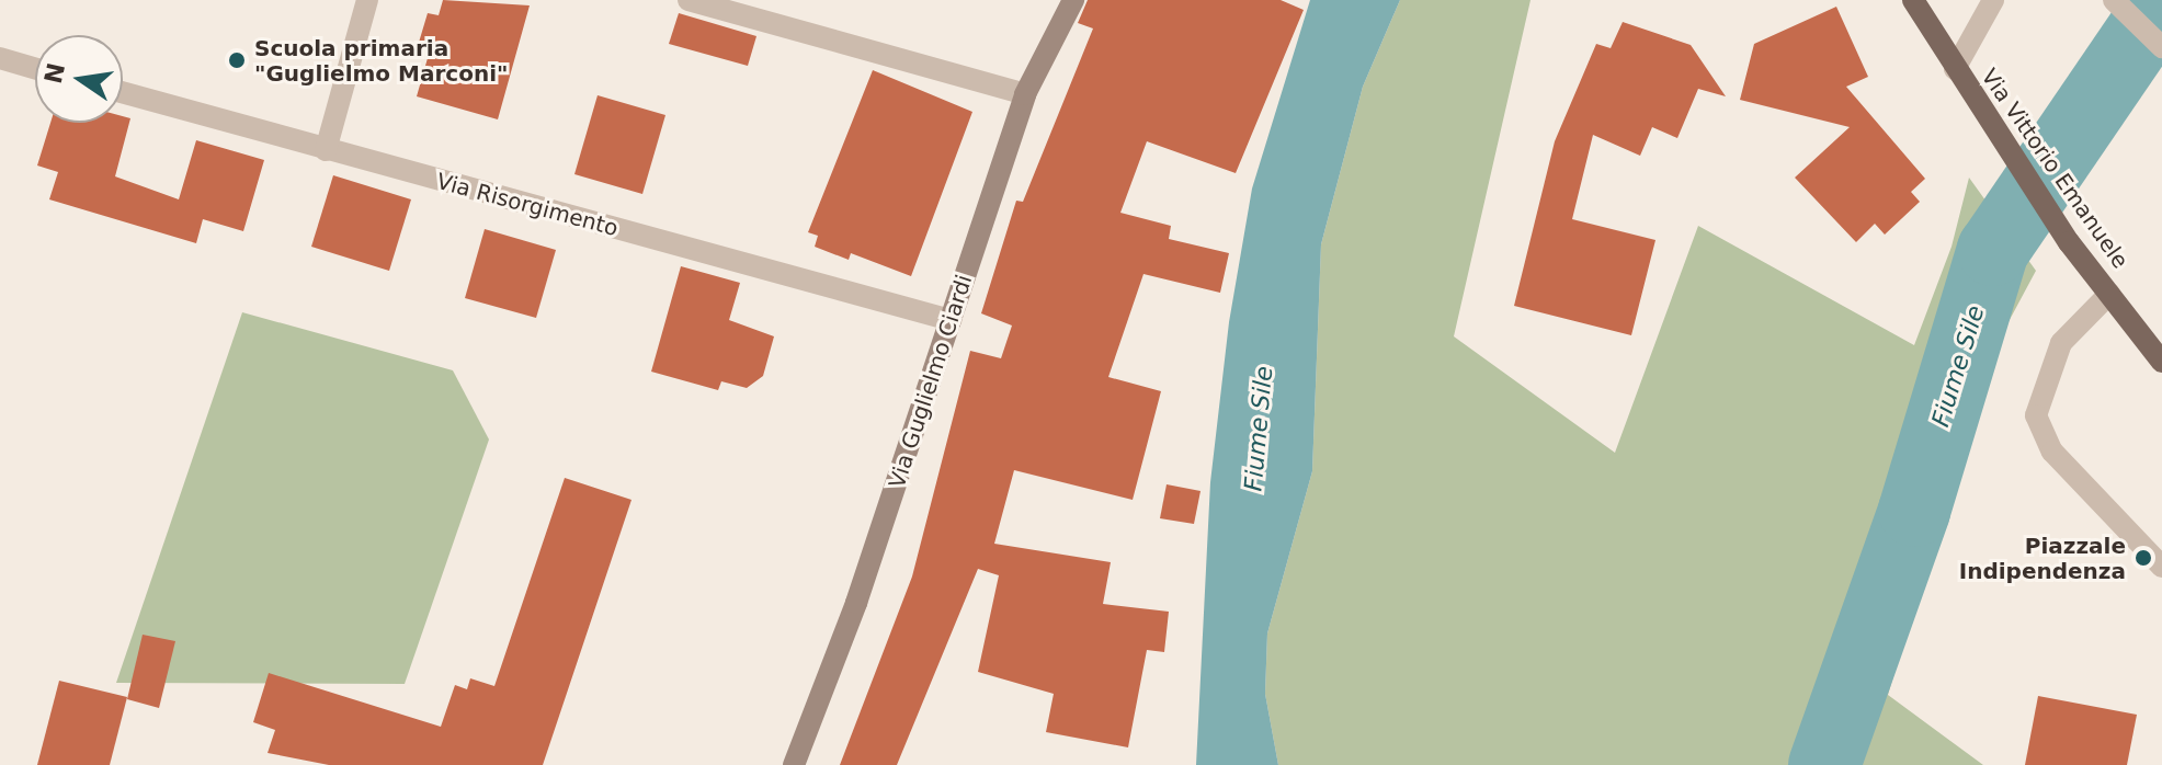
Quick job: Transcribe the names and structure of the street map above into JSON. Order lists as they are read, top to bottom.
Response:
{
  "streets": {
    "main road": ["Via Vittorio Emanuele", "Via Guglielmo Ciardi"],
    "street": ["Via Risorgimento"]
  },
  "crossings": [
    ["Via Risorgimento", "Via Guglielmo Ciardi"]
  ],
  "water": ["Fiume Sile"],
  "places": ["Scuola primaria \"Guglielmo Marconi\"", "Piazzale Indipendenza"],
  "north": "left"
}
